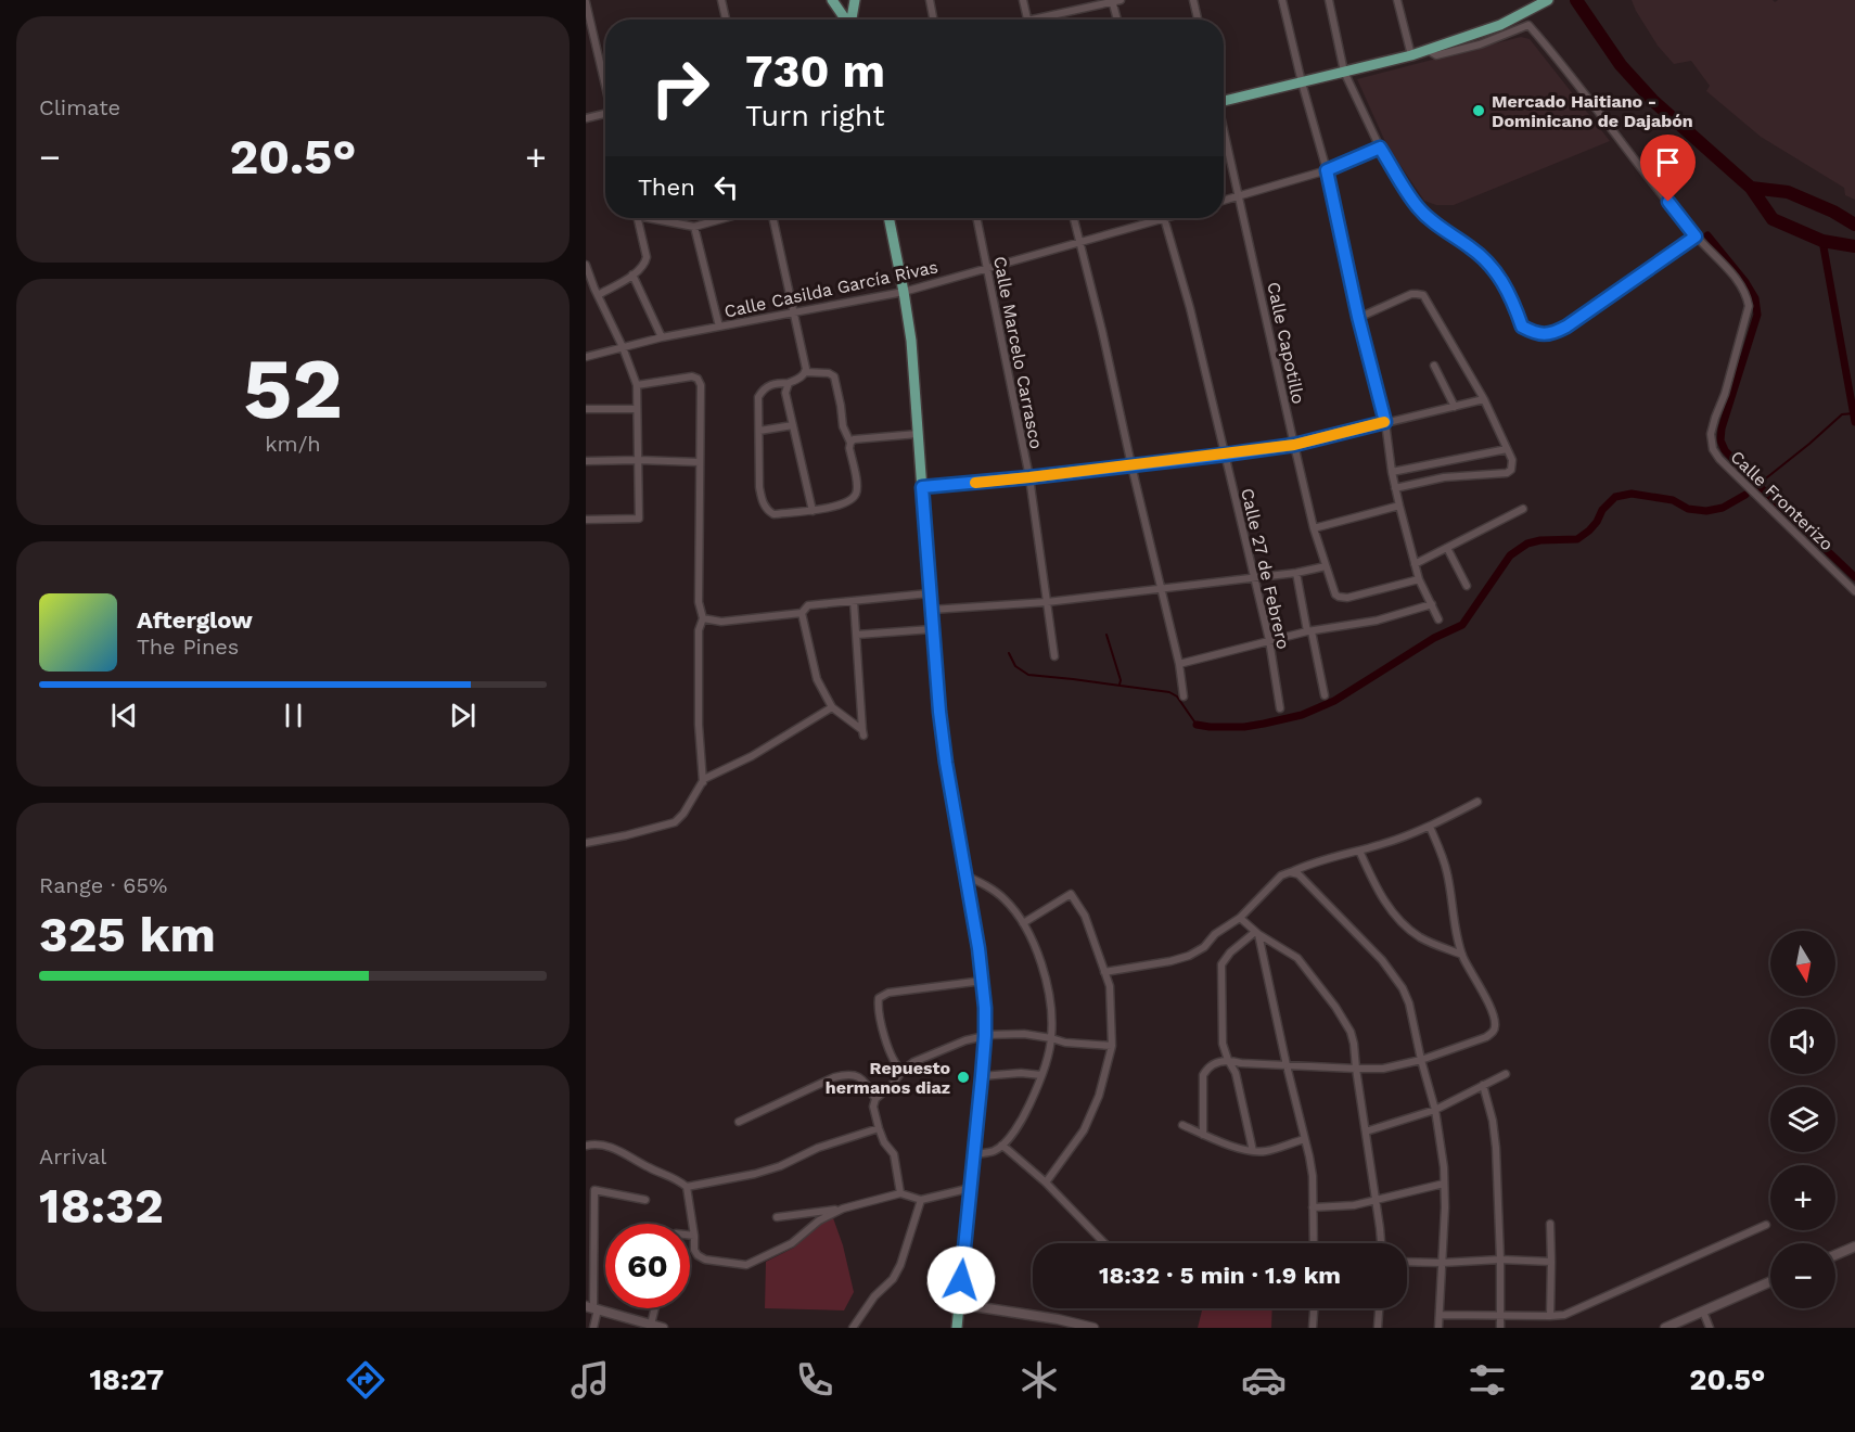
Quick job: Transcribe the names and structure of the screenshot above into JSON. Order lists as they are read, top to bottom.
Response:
{
  "streets": {
    "street": [
      "Calle Casilda García Rivas",
      "Calle Capotillo",
      "Calle Marcelo Carrasco",
      "Calle Fronterizo",
      "Calle 27 de Febrero"
    ]
  },
  "crossings": [
    ["Calle Casilda García Rivas", "Calle Marcelo Carrasco"],
    ["Calle Casilda García Rivas", "Calle 27 de Febrero"]
  ],
  "places": ["Mercado Haitiano - Dominicano de Dajabón", "Repuesto hermanos diaz"],
  "north": "bottom",
  "page": {
    "tile": [
      "Climate",
      ["52", "km/h"],
      ["Range · 65%", "325 km"],
      ["Arrival", "18:32"]
    ],
    "turn": ["730 m", "Turn right"],
    "heat": ["−", "20.5°", "+"],
    "then": "Then",
    "song": ["Afterglow", "The Pines"],
    "map_buttons": ["+", "−"],
    "limit": "60",
    "trip": "18:32 · 5 min · 1.9 km",
    "tabs": ["18:27", "20.5°"]
  }
}
